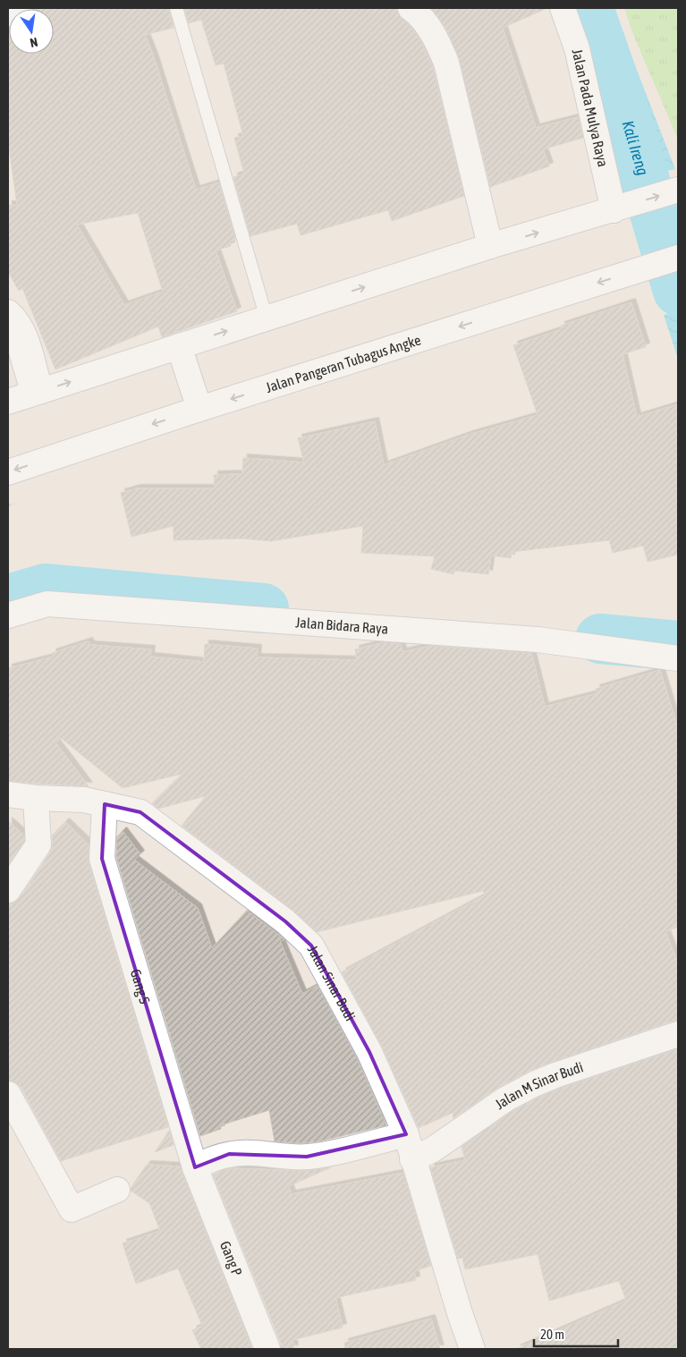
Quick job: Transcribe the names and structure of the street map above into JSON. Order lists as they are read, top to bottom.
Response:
{
  "streets": {
    "street": [
      "Jalan Pada Mulya Raya",
      "Jalan Pangeran Tubagus Angke",
      "Jalan Bidara Raya",
      "Jalan Sinar Budi",
      "Gang S",
      "Jalan M Sinar Budi",
      "Gang P"
    ]
  },
  "crossings": [
    ["Jalan Sinar Budi", "Gang S"],
    ["Jalan Sinar Budi", "Jalan M Sinar Budi"],
    ["Gang S", "Gang P"]
  ],
  "water": ["Kali Ireng"],
  "scale_bar": "20 m",
  "north": "bottom"
}
